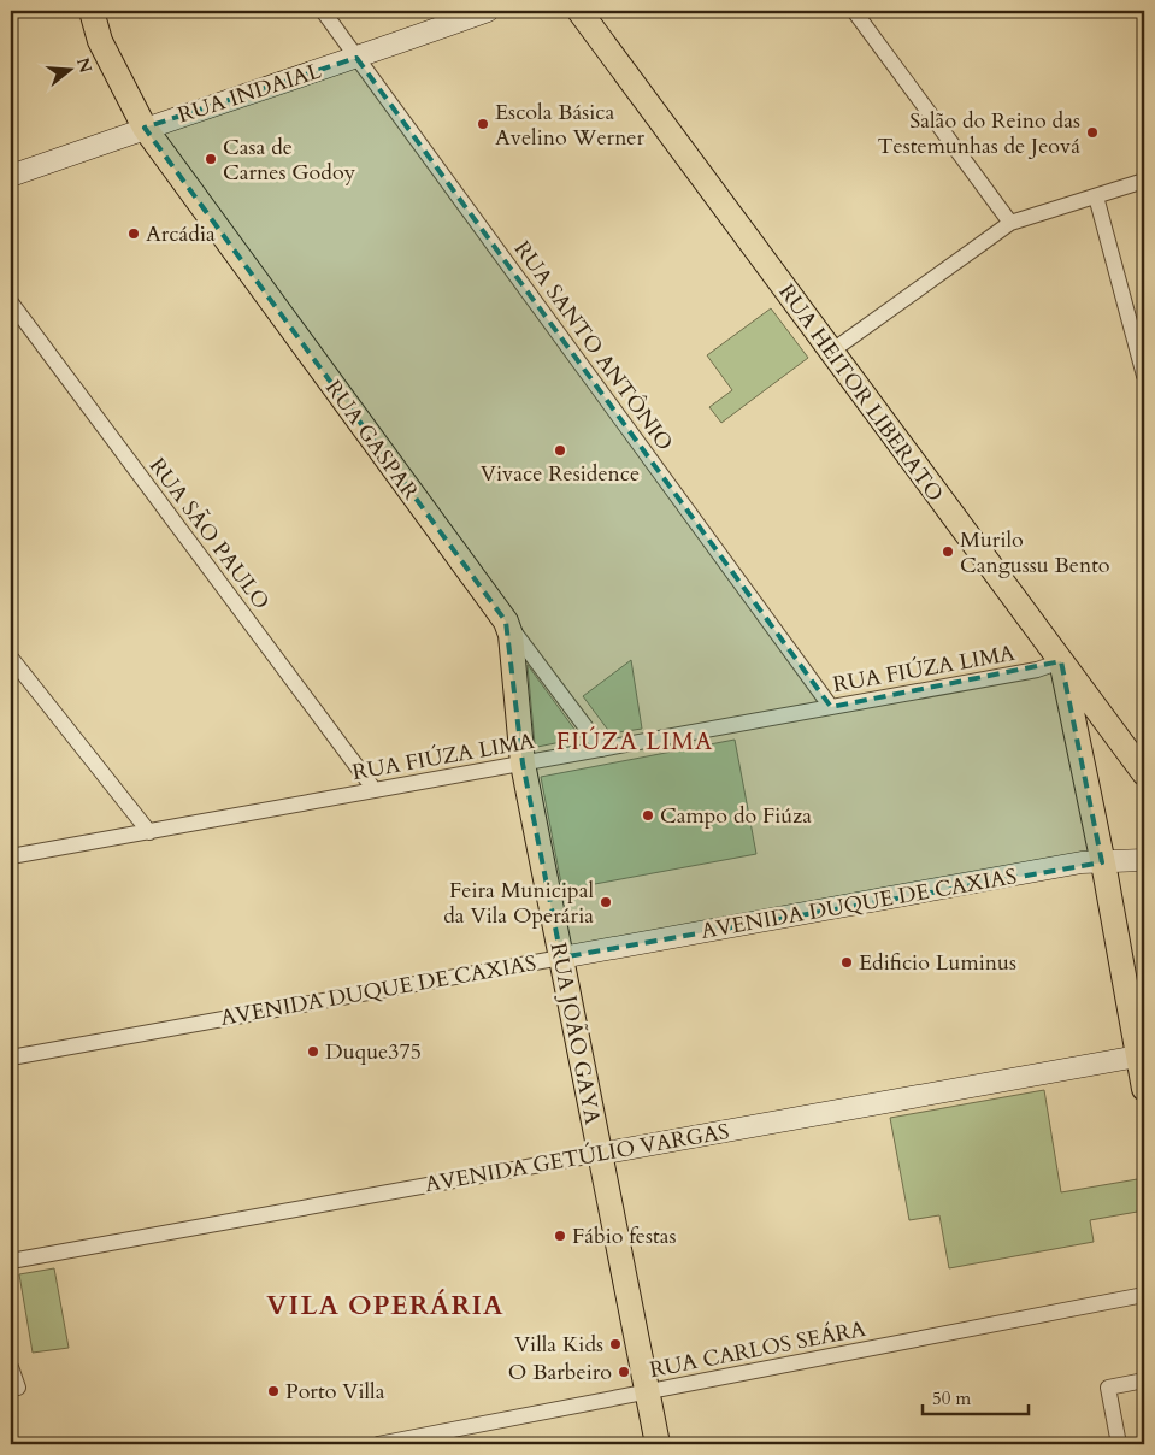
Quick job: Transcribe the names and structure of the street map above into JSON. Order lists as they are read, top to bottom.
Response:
{
  "streets": {
    "main road": ["RUA HEITOR LIBERATO", "RUA GASPAR", "RUA JOÃO GAYA"],
    "street": [
      "RUA INDAIAL",
      "RUA SANTO ANTÔNIO",
      "RUA SÃO PAULO",
      "RUA FIÚZA LIMA",
      "AVENIDA DUQUE DE CAXIAS",
      "AVENIDA GETÚLIO VARGAS",
      "RUA CARLOS SEÁRA"
    ]
  },
  "crossings": [
    ["RUA INDAIAL", "RUA SANTO ANTÔNIO"],
    ["RUA INDAIAL", "RUA GASPAR"],
    ["RUA SANTO ANTÔNIO", "RUA FIÚZA LIMA"],
    ["RUA HEITOR LIBERATO", "RUA FIÚZA LIMA"],
    ["RUA GASPAR", "RUA FIÚZA LIMA"],
    ["RUA GASPAR", "RUA JOÃO GAYA"],
    ["RUA SÃO PAULO", "RUA FIÚZA LIMA"],
    ["RUA FIÚZA LIMA", "RUA JOÃO GAYA"],
    ["AVENIDA DUQUE DE CAXIAS", "RUA JOÃO GAYA"],
    ["RUA JOÃO GAYA", "AVENIDA GETÚLIO VARGAS"],
    ["RUA JOÃO GAYA", "RUA CARLOS SEÁRA"]
  ],
  "districts": ["FIÚZA LIMA", "VILA OPERÁRIA"],
  "places": [
    "Escola Básica Avelino Werner",
    "Salão do Reino das Testemunhas de Jeová",
    "Casa de Carnes Godoy",
    "Arcádia",
    "Vivace Residence",
    "Murilo Cangussu Bento",
    "Campo do Fiúza",
    "Feira Municipal da Vila Operária",
    "Edificio Luminus",
    "Duque375",
    "Fábio festas",
    "Villa Kids",
    "O Barbeiro",
    "Porto Villa"
  ],
  "scale_bar": "50 m",
  "north": "right"
}
